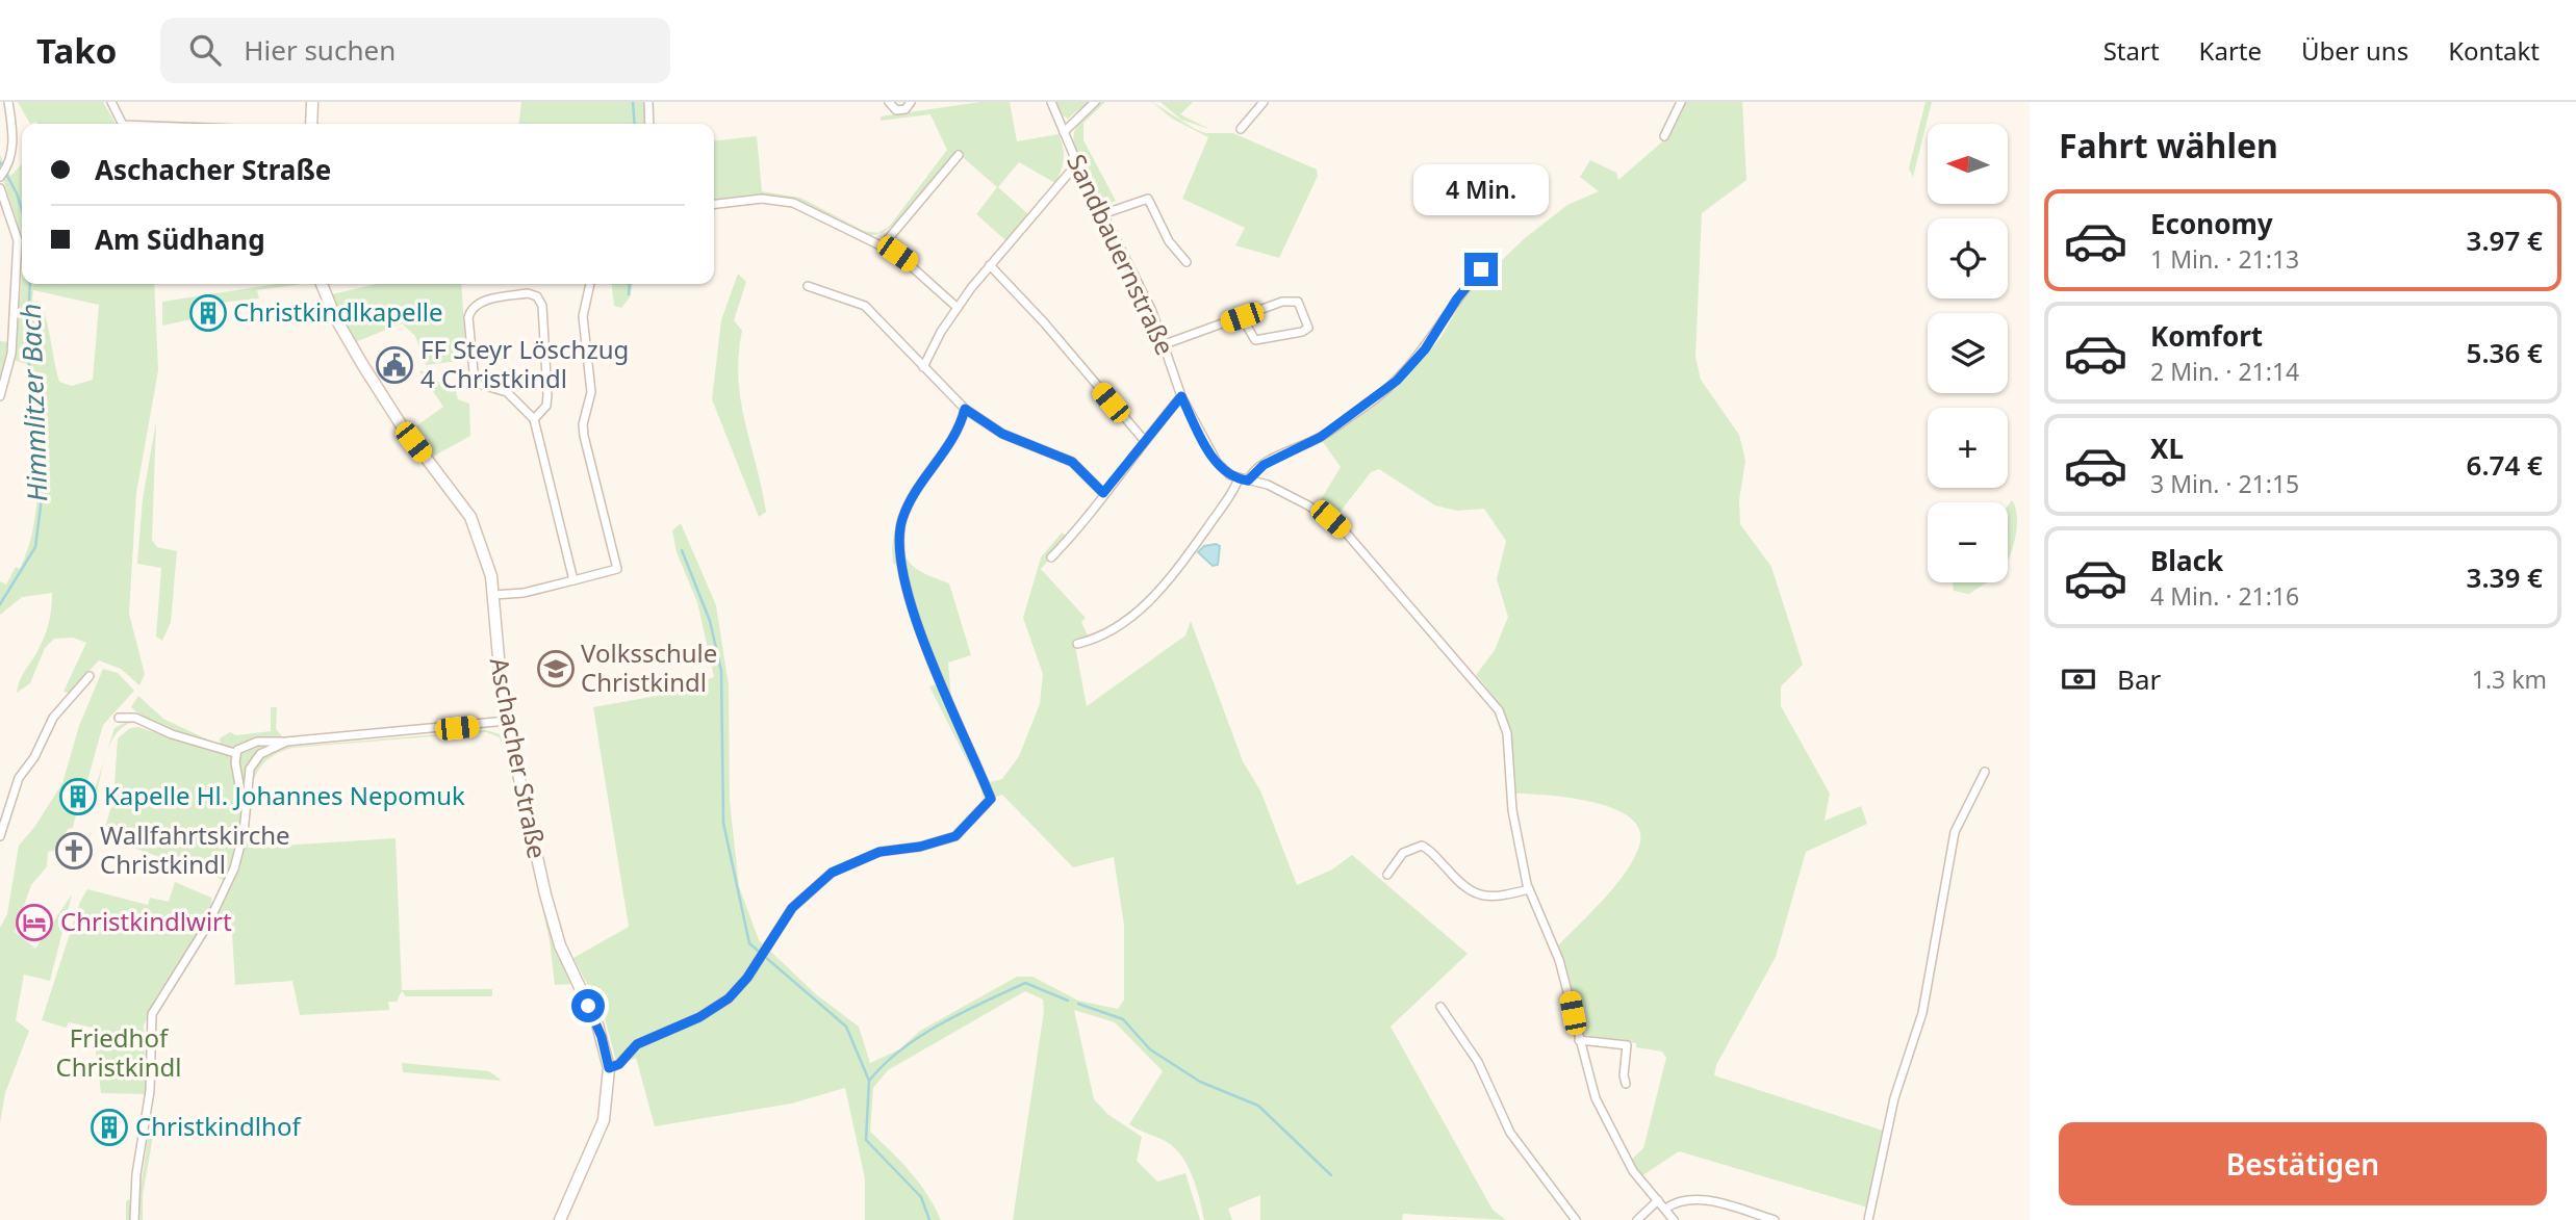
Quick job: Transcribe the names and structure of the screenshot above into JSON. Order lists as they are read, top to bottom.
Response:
{
  "streets": {
    "street": ["Sandbauernstraße", "Aschacher Straße"]
  },
  "water": ["Himmlitzer Bach"],
  "parks": ["Friedhof Christkindl"],
  "places": {
    "building": ["Christkindlkapelle", "Kapelle Hl. Johannes Nepomuk", "Christkindlhof"],
    "public building": ["FF Steyr Löschzug 4 Christkindl"],
    "school or university": ["Volksschule Christkindl"],
    "church": ["Wallfahrtskirche Christkindl"],
    "hotel": ["Christkindlwirt"]
  },
  "north": "left",
  "page": {
    "header": "Tako",
    "search": "Hier suchen",
    "nav": [
      "Start",
      "Karte",
      "Über uns",
      "Kontakt"
    ],
    "heading": "Fahrt wählen",
    "map_buttons": ["+", "−"],
    "banner": ["Aschacher Straße", "Am Südhang"],
    "bubble": "4 Min.",
    "list": [
      {
        "name": "Economy",
        "note": "1 Min. · 21:13",
        "value": "3.97 €"
      },
      {
        "name": "Komfort",
        "note": "2 Min. · 21:14",
        "value": "5.36 €"
      },
      {
        "name": "XL",
        "note": "3 Min. · 21:15",
        "value": "6.74 €"
      },
      {
        "name": "Black",
        "note": "4 Min. · 21:16",
        "value": "3.39 €"
      }
    ],
    "pay": ["Bar", "1.3 km"],
    "buttons": "Bestätigen"
  }
}
